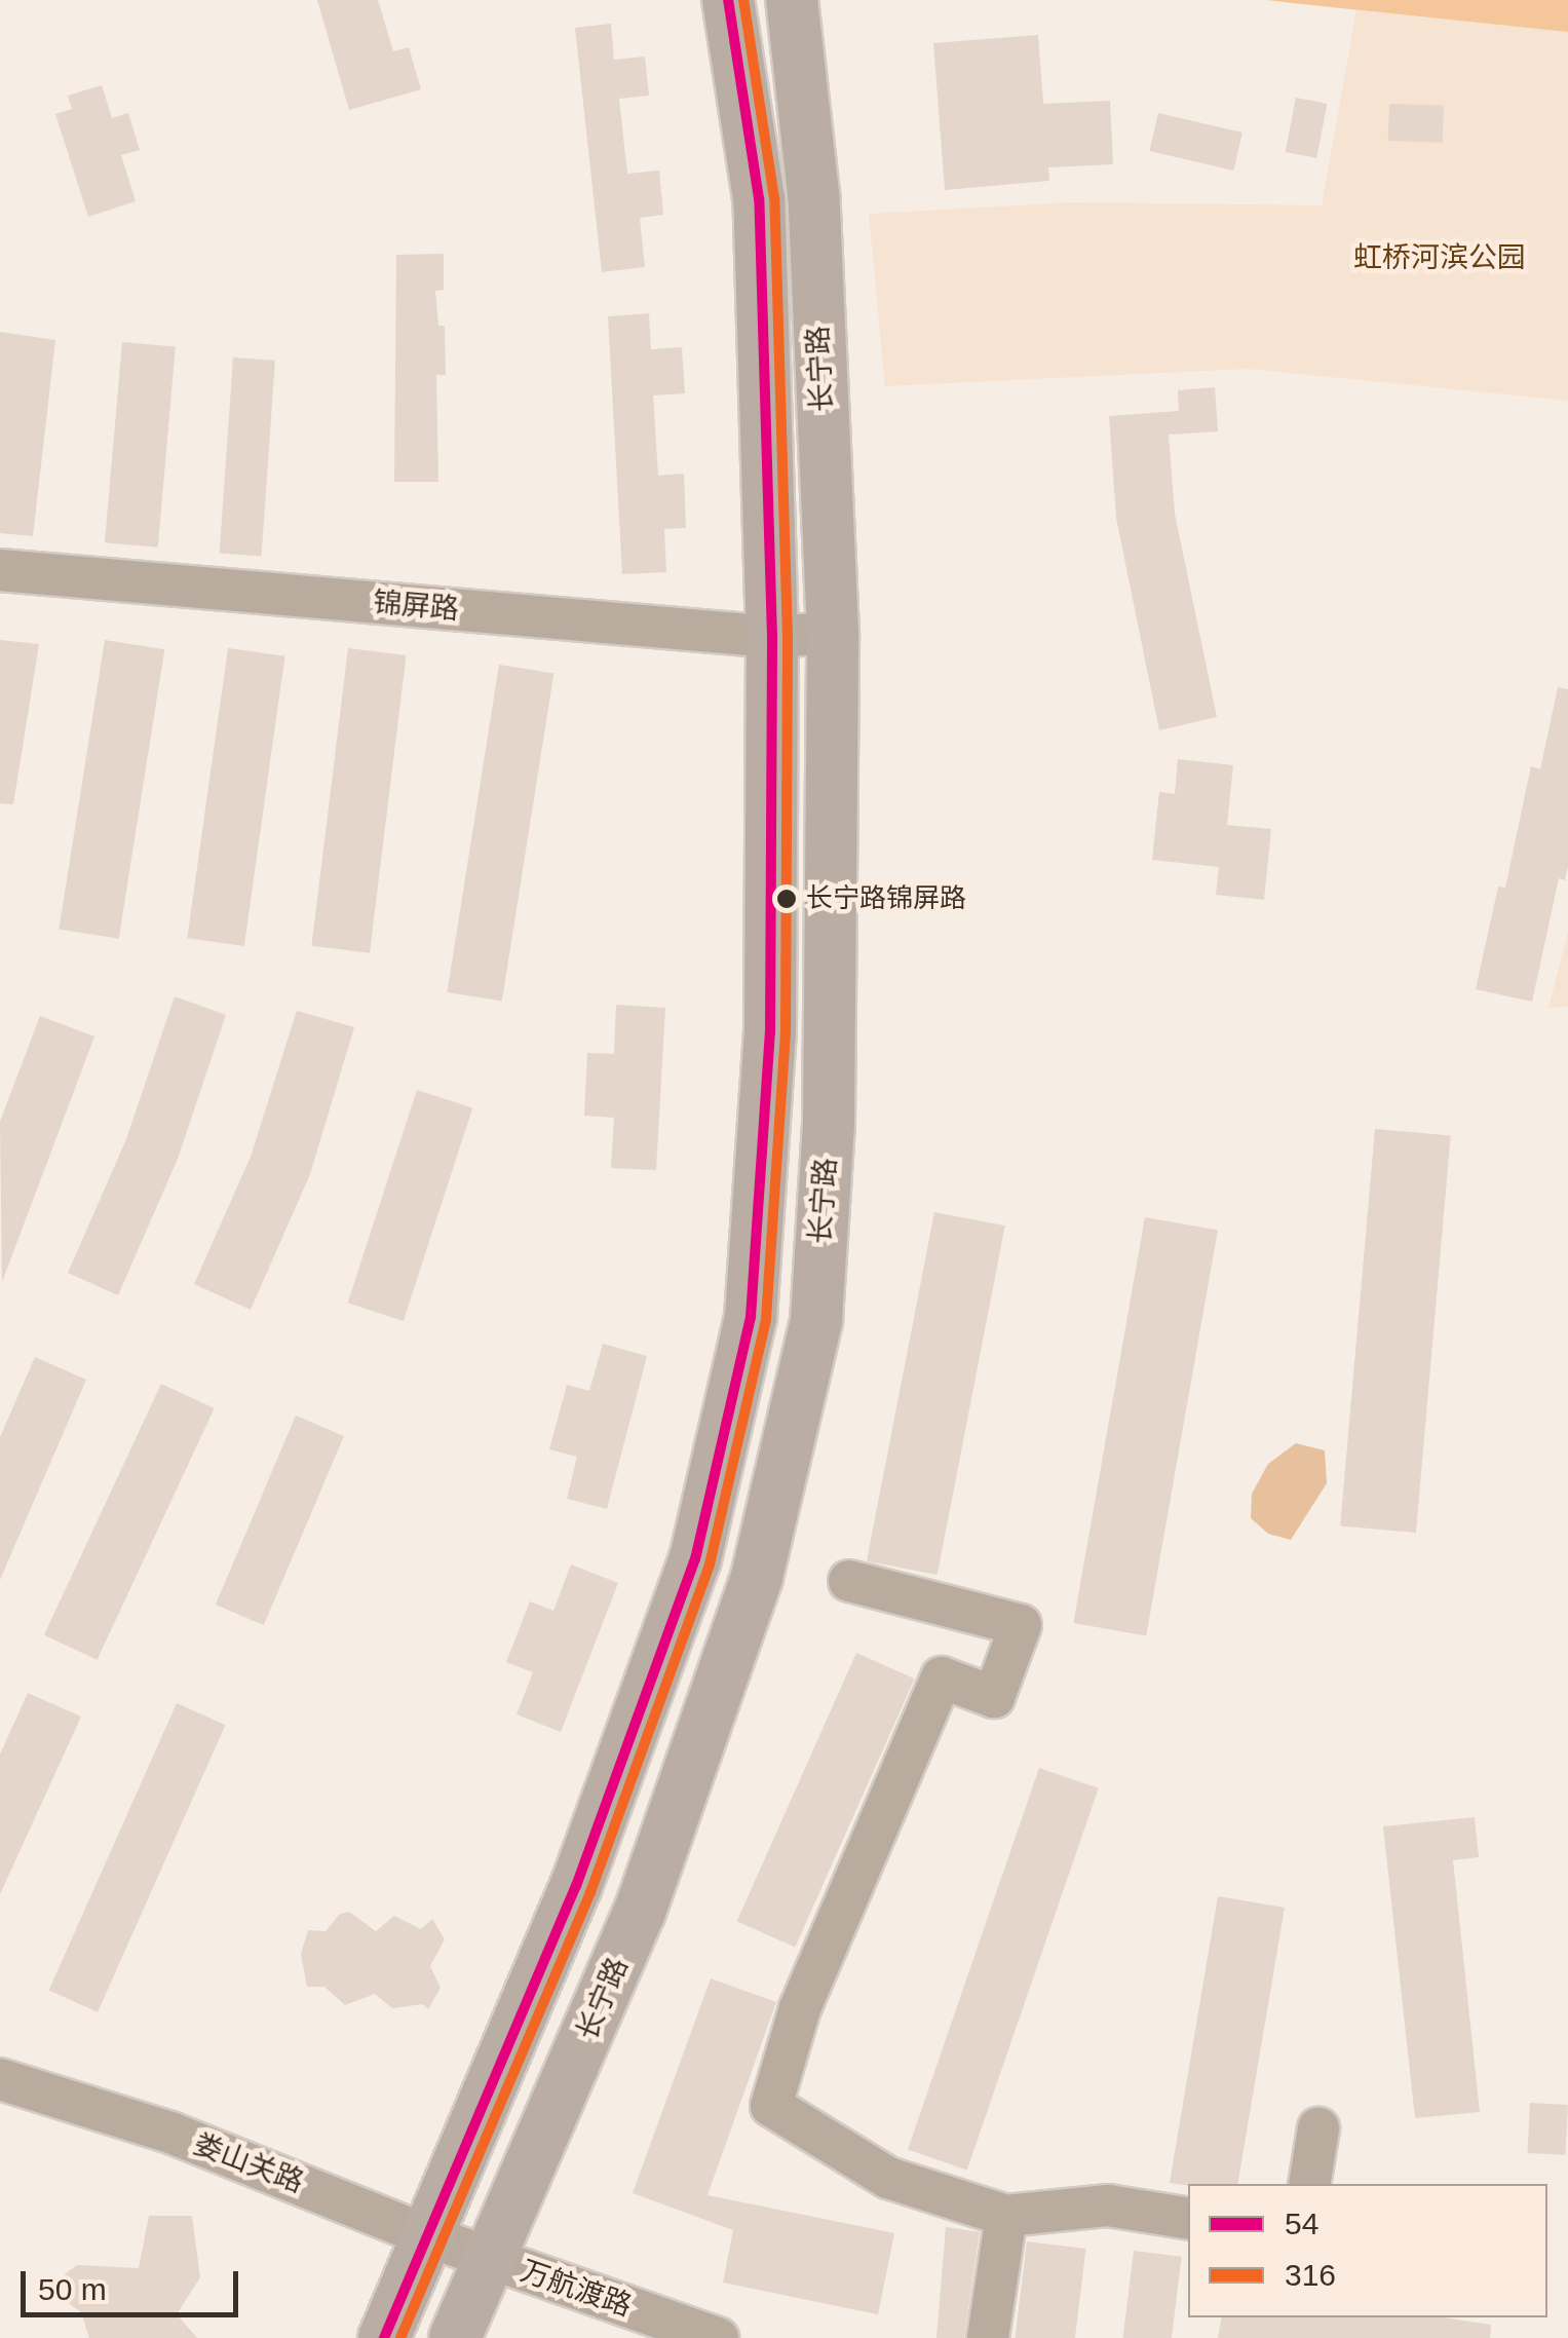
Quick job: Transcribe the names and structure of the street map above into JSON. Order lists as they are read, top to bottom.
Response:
{
  "streets": {
    "main road": ["长宁路"],
    "street": ["锦屏路", "娄山关路", "万航渡路"]
  },
  "crossings": [
    ["长宁路", "锦屏路"],
    ["长宁路", "娄山关路"],
    ["长宁路", "万航渡路"],
    ["娄山关路", "万航渡路"]
  ],
  "parks": ["虹桥河滨公园"],
  "places": ["长宁路锦屏路"],
  "lines": ["transit line 54", "transit line 316"],
  "legend": ["54", "316"],
  "scale_bar": "50 m"
}
